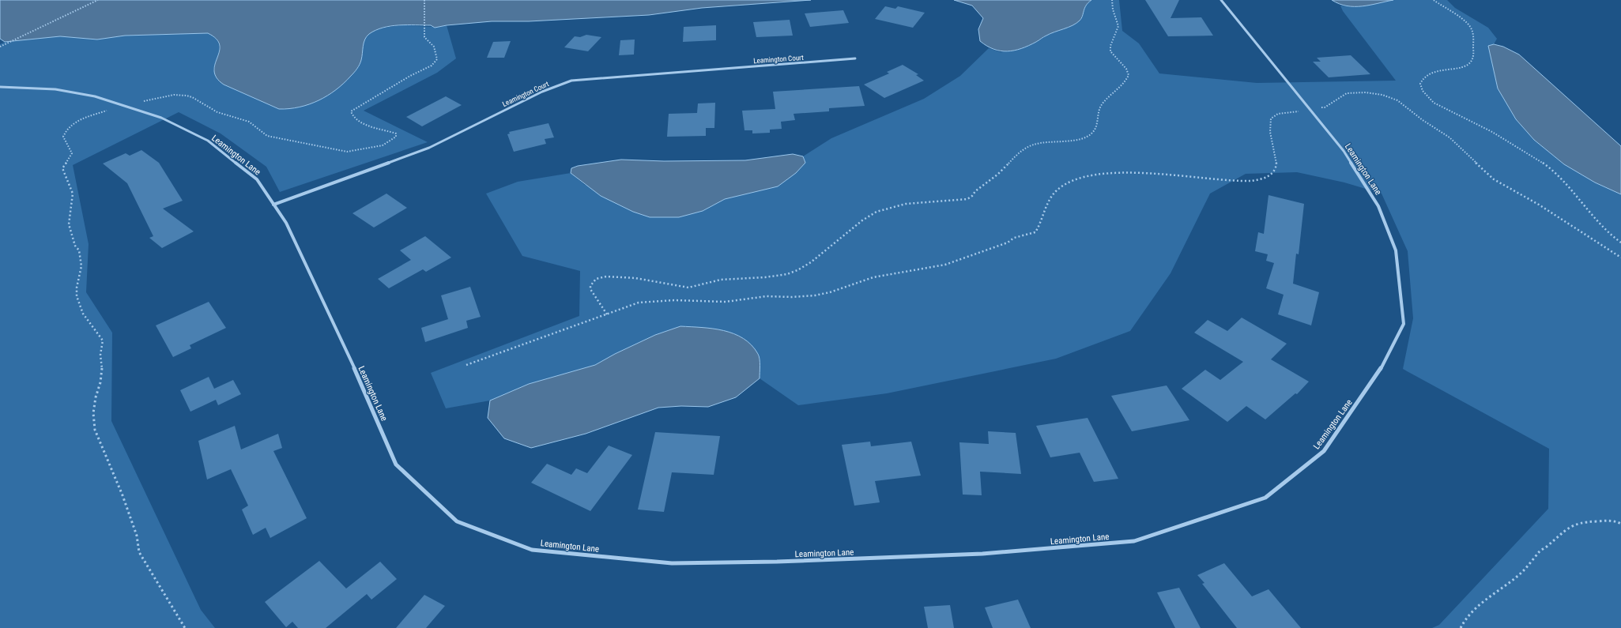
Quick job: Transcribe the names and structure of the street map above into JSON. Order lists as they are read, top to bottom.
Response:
{
  "streets": {
    "street": ["Leamington Court", "Leamington Lane"]
  },
  "crossings": [
    ["Leamington Court", "Leamington Lane"]
  ]
}
